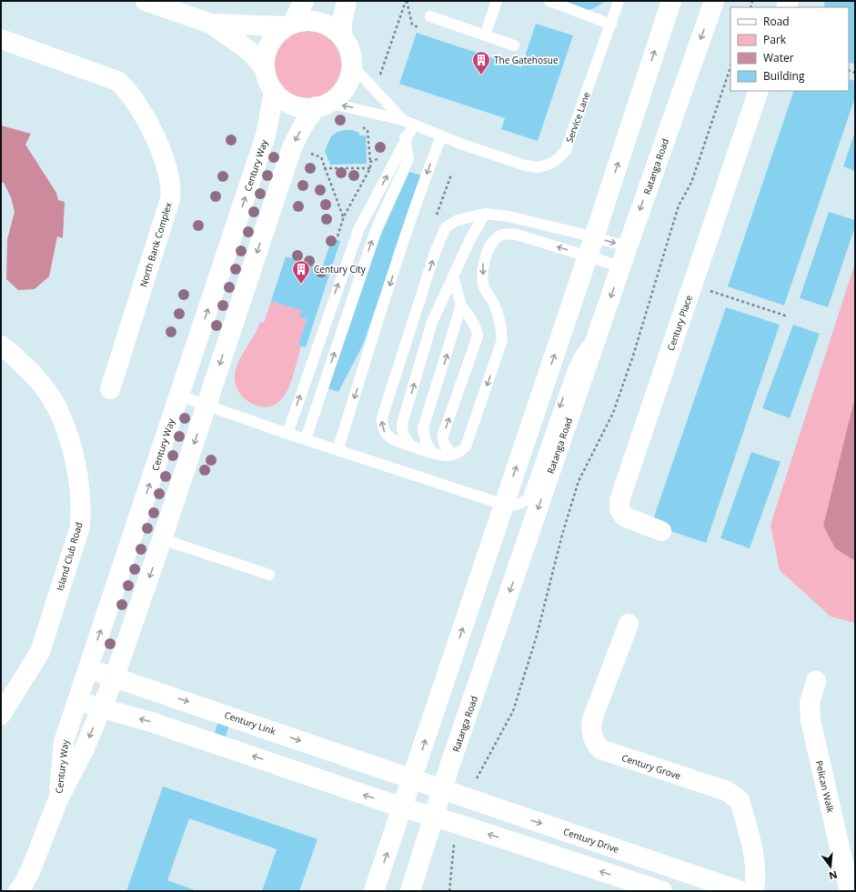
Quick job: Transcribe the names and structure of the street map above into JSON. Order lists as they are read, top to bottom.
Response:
{
  "streets": {
    "street": [
      "Century Way",
      "Ratanga Road",
      "North Bank Complex",
      "Century Place",
      "Island Club Road",
      "Century Link",
      "Century Grove",
      "Pelican Walk",
      "Century Drive"
    ],
    "lane": ["Service Lane"]
  },
  "crossings": [
    ["Service Lane", "Century Way"],
    ["Century Way", "Century Link"],
    ["Ratanga Road", "Century Link"],
    ["Ratanga Road", "Century Drive"],
    ["Century Link", "Century Drive"]
  ],
  "places": {
    "building": ["The Gatehosue", "Century City"]
  },
  "legend": [
    "Road",
    "Park",
    "Water",
    "Building"
  ],
  "north": "bottom"
}
